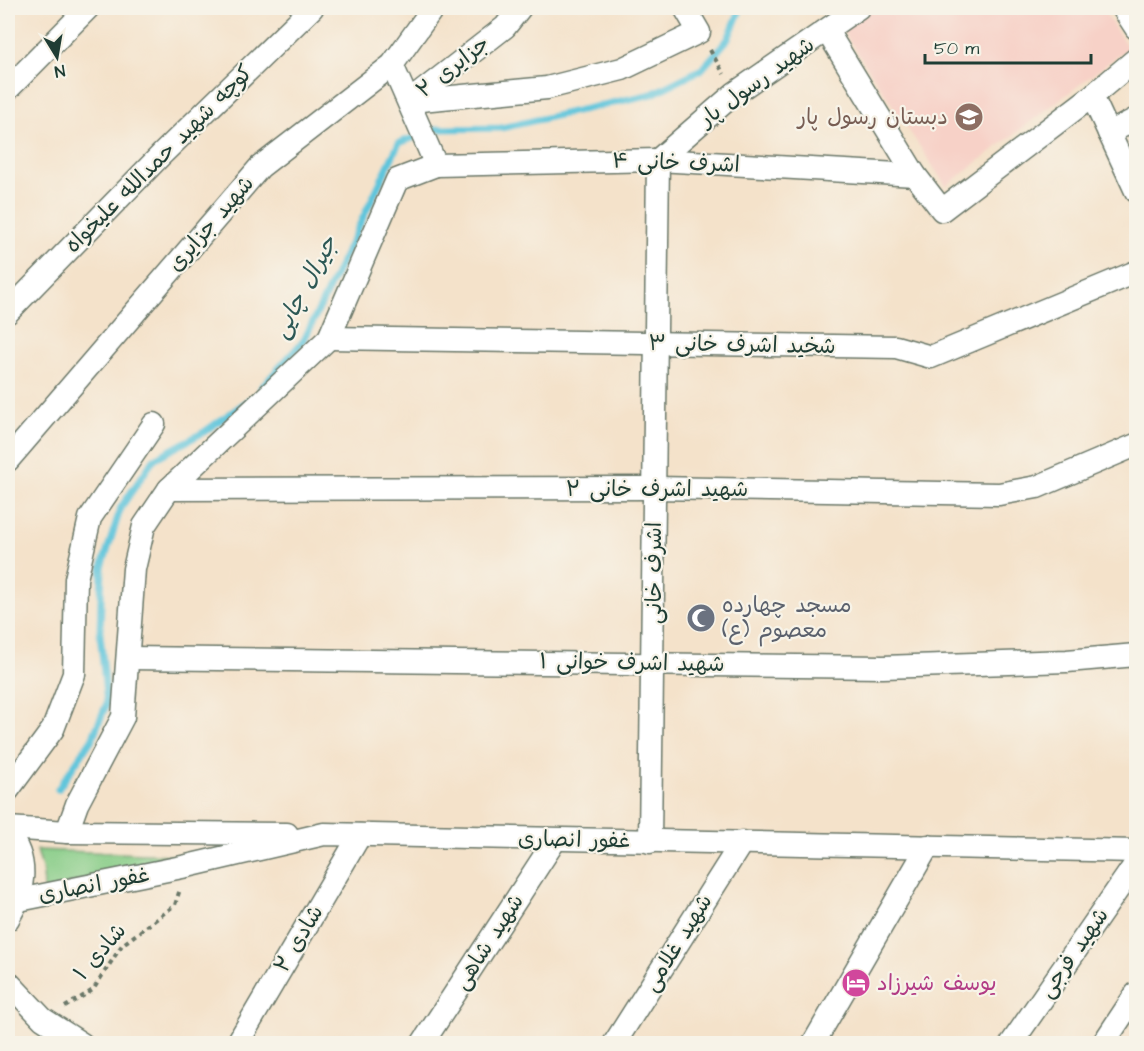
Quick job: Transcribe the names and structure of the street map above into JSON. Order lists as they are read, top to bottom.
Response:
{
  "streets": {
    "street": [
      "جزایری ۲",
      "شهید رسول پار",
      "کوچه شهید حمدالله علیخواه",
      "اشرف خانی ۴",
      "شهید جزایری",
      "شخید اشرف خانی ۳",
      "شهید اشرف خانی ۲",
      "اشرف خانی",
      "شهید اشرف خوانی ۱",
      "غفور انصاری",
      "شادی ۲",
      "شهید شاهی",
      "شهید غلامی",
      "شهید فرجی"
    ],
    "path": ["شادی ۱"]
  },
  "crossings": [
    ["شهید رسول پار", "اشرف خانی ۴"],
    ["شهید رسول پار", "اشرف خانی"],
    ["اشرف خانی ۴", "شخید اشرف خانی ۳"],
    ["اشرف خانی ۴", "اشرف خانی"],
    ["شخید اشرف خانی ۳", "اشرف خانی"],
    ["شهید اشرف خانی ۲", "اشرف خانی"],
    ["اشرف خانی", "شهید اشرف خوانی ۱"],
    ["اشرف خانی", "غفور انصاری"],
    ["غفور انصاری", "شادی ۲"],
    ["غفور انصاری", "شهید شاهی"],
    ["غفور انصاری", "شهید غلامی"],
    ["غفور انصاری", "شادی ۱"]
  ],
  "water": ["جیرال چایی"],
  "places": {
    "school or university": ["دبستان رسول پار"],
    "mosque": ["مسجد چهارده معصوم (ع)"],
    "hotel": ["یوسف شیرزاد"]
  },
  "scale_bar": "50 m",
  "north": "bottom"
}
